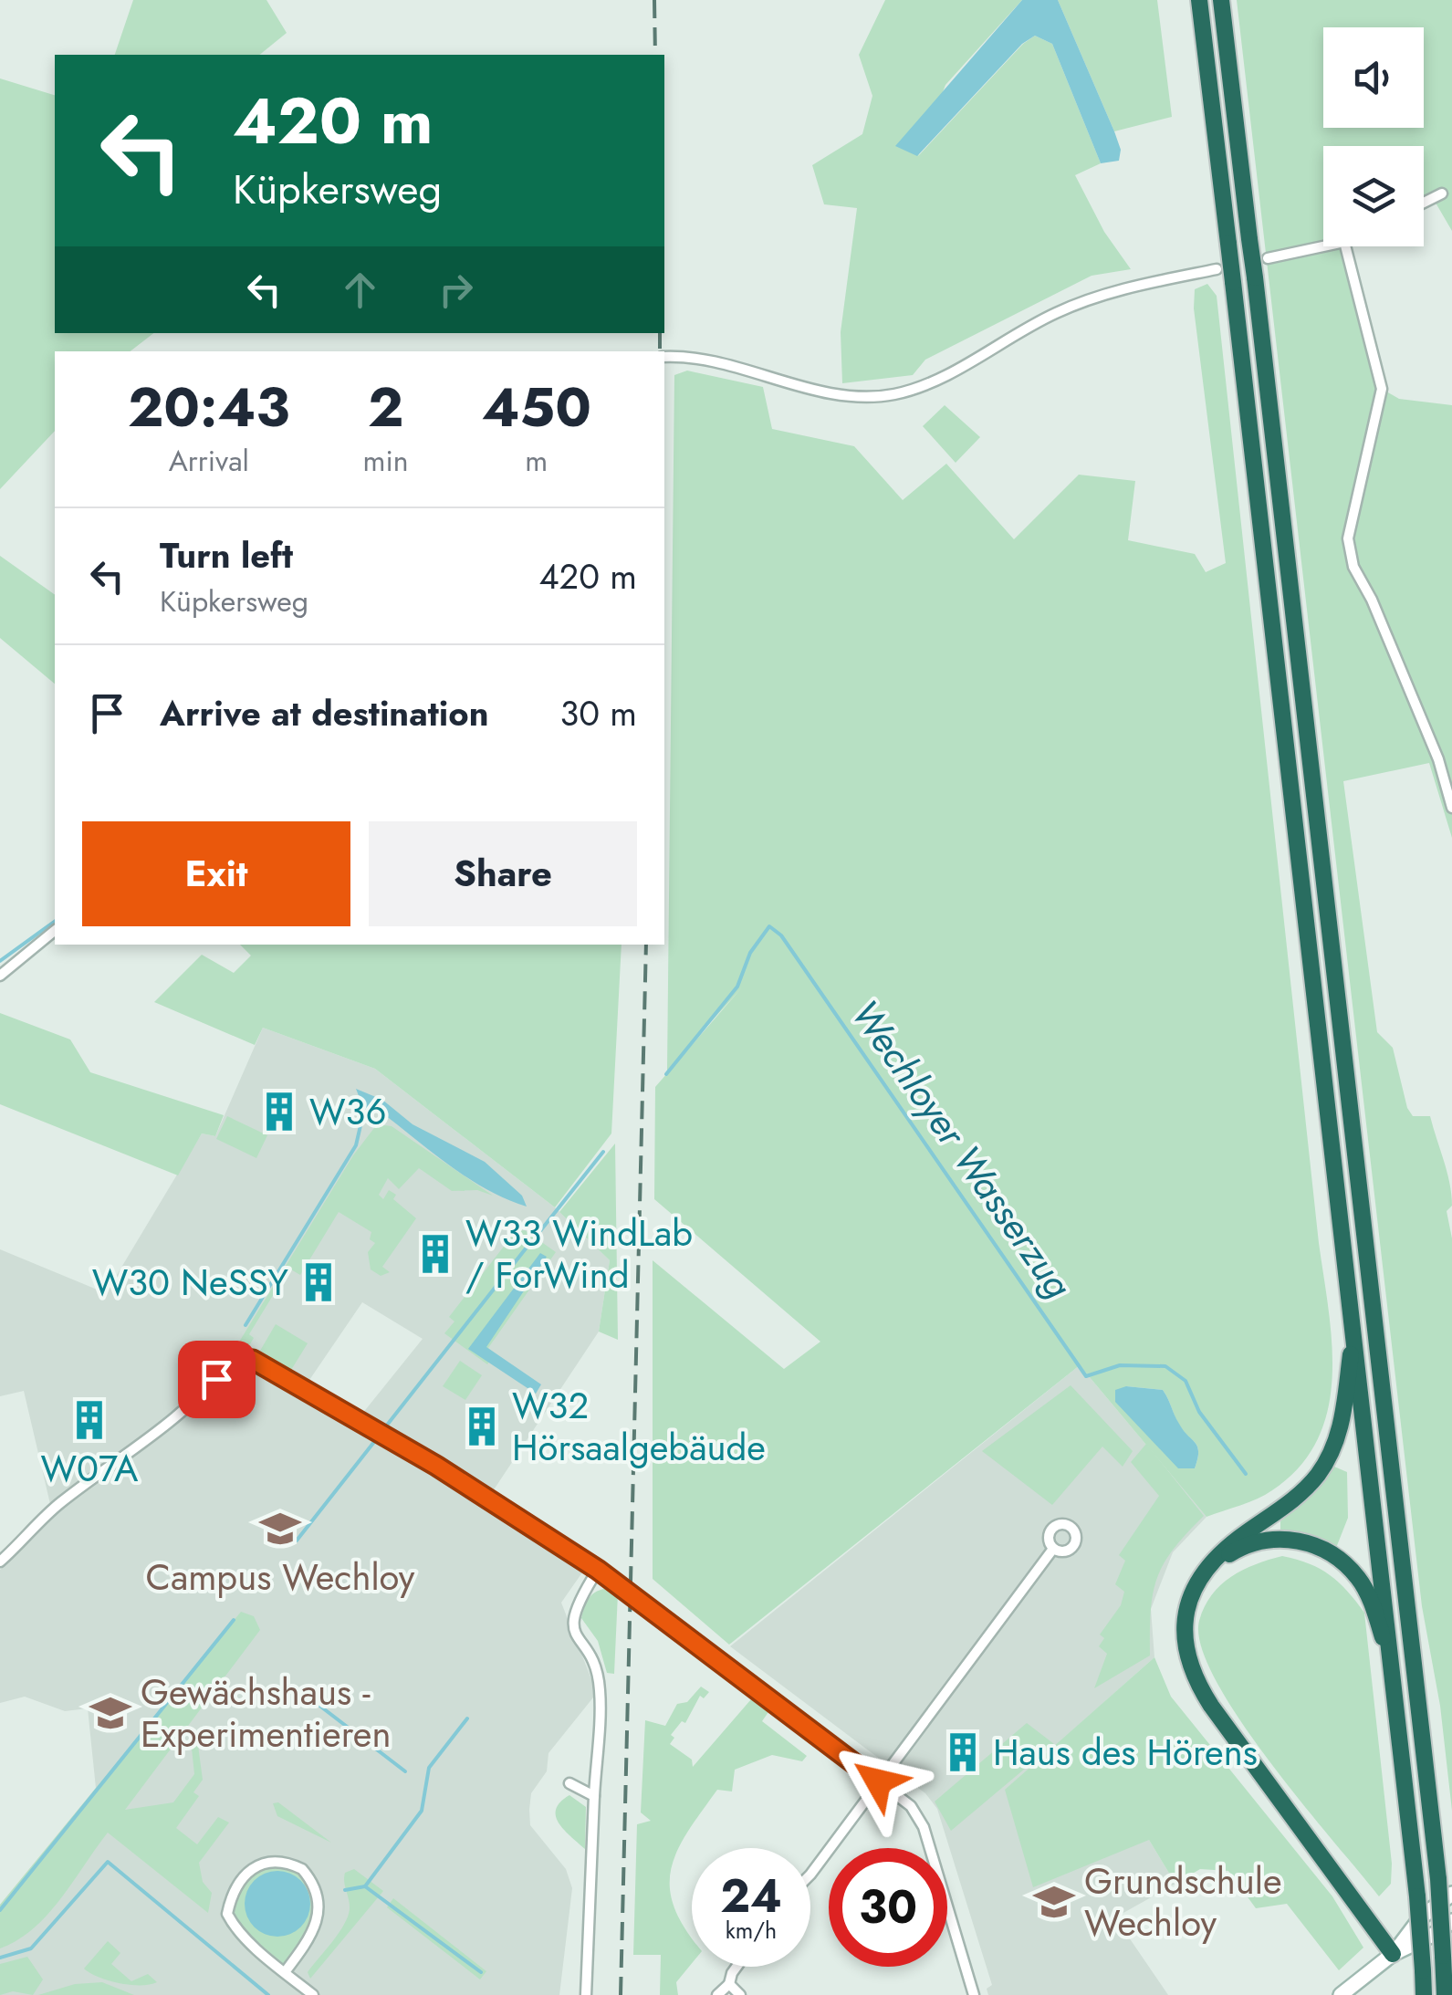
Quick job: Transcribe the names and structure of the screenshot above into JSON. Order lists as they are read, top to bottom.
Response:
{
  "water": ["Wechloyer Wasserzug"],
  "places": {
    "building": [
      "W36",
      "W33 WindLab / ForWind",
      "W30 NeSSY",
      "W07A",
      "W32 Hörsaalgebäude",
      "Haus des Hörens"
    ],
    "school or university": ["Campus Wechloy", "Gewächshaus - Experimentieren", "Grundschule Wechloy"]
  },
  "page": {
    "turn": ["420 m", "Küpkersweg"],
    "eta": [
      "20:43",
      "Arrival",
      "2",
      "min",
      "450",
      "m"
    ],
    "list": [
      {
        "name": "Turn left",
        "note": "Küpkersweg",
        "value": "420 m"
      },
      {
        "name": "Arrive at destination",
        "value": "30 m"
      }
    ],
    "buttons": ["Exit", "Share"],
    "speed": "24 km/h",
    "limit": "30"
  }
}
